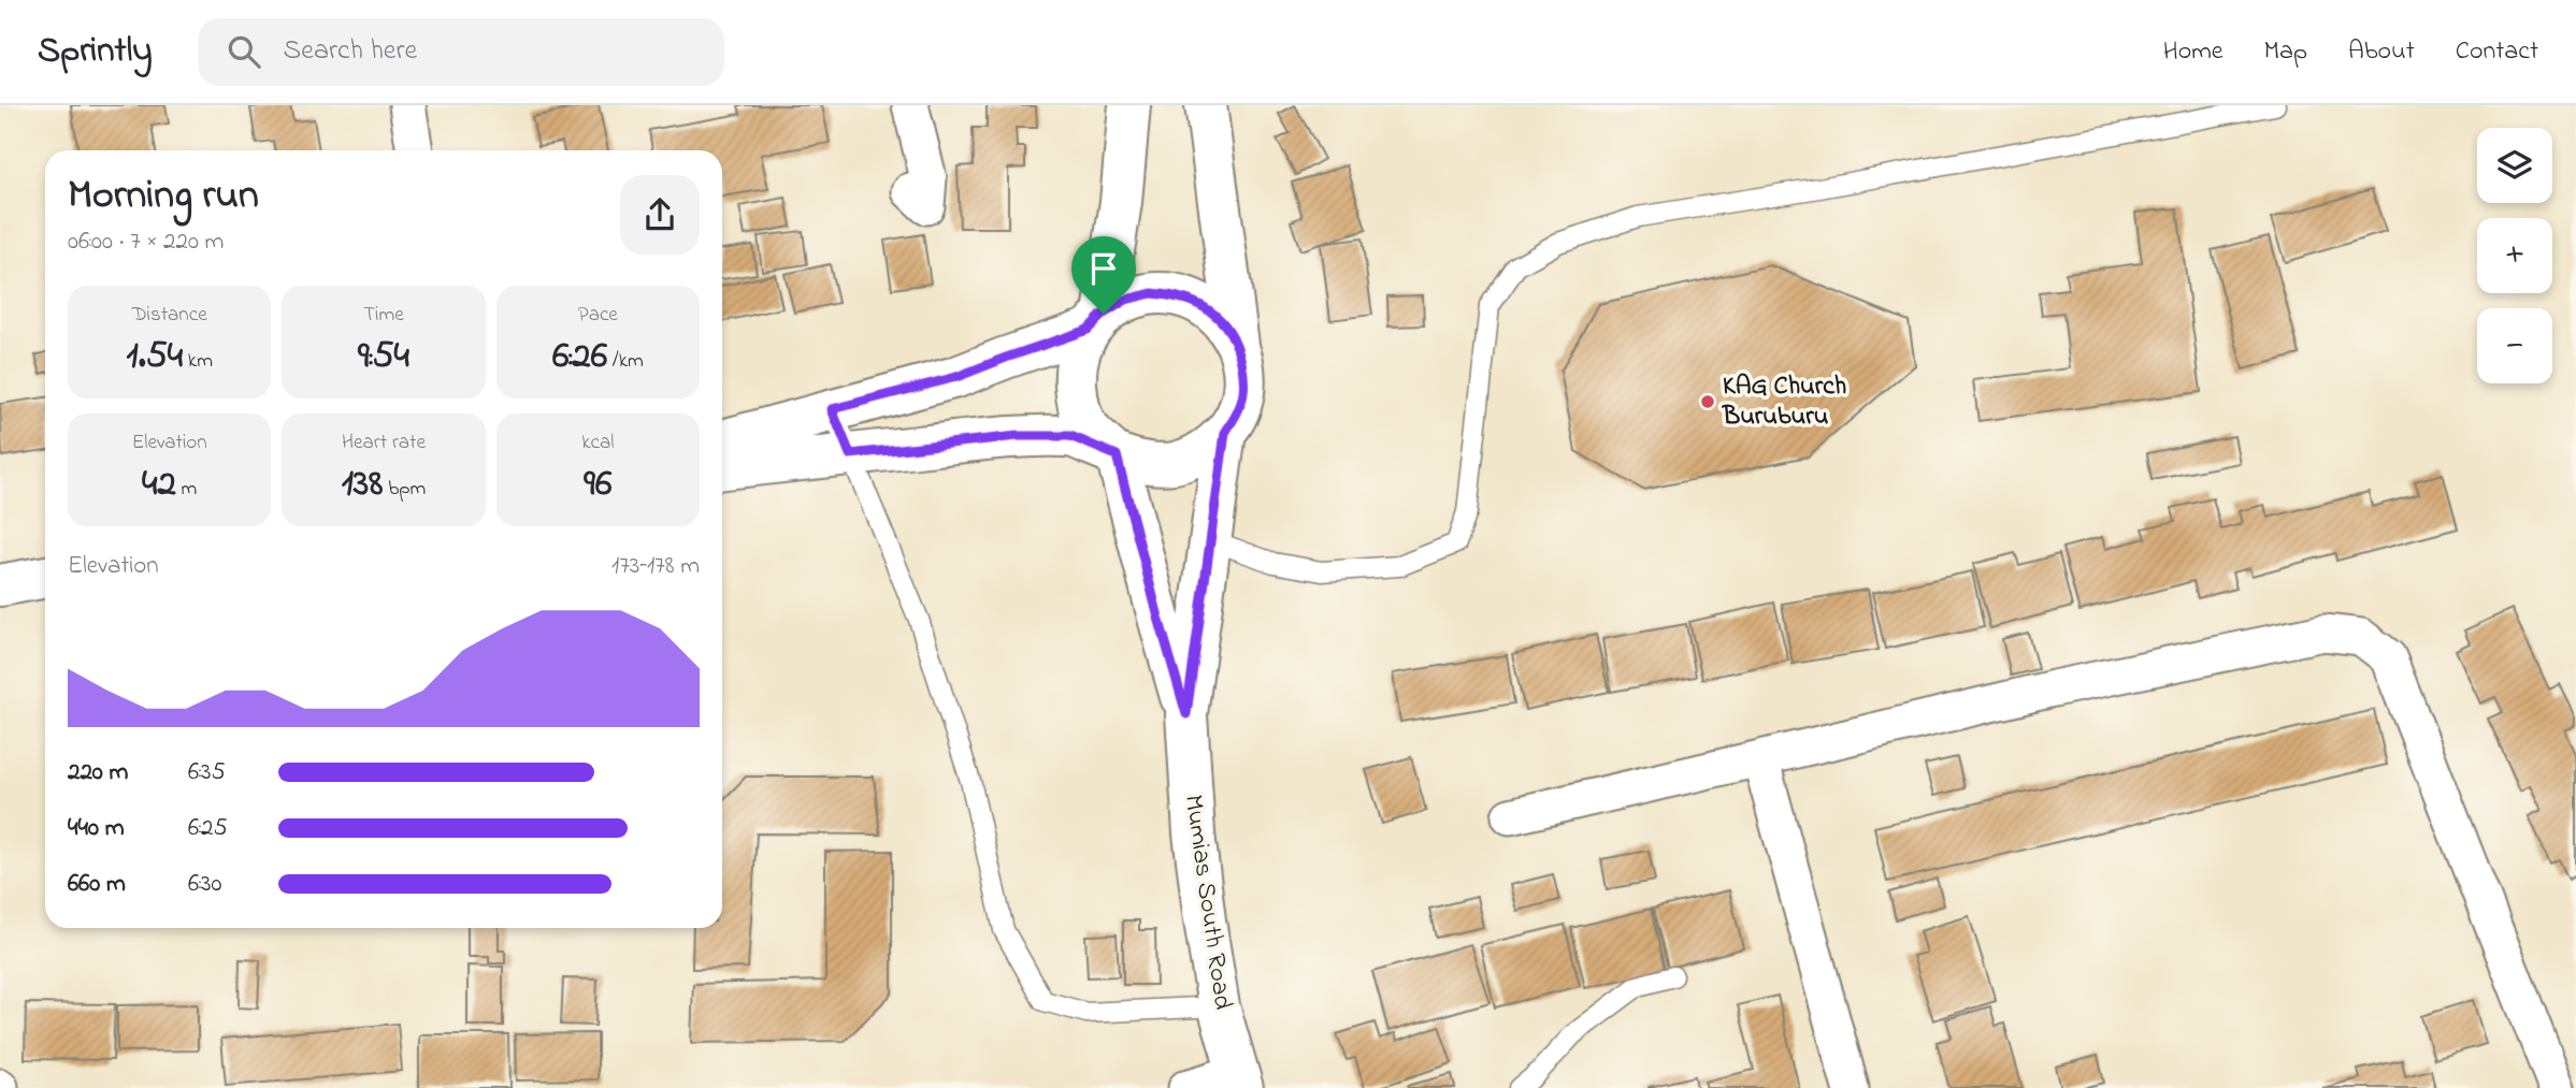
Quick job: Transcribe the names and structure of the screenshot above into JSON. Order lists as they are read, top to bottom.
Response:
{
  "streets": {
    "main road": ["Mumias South Road"]
  },
  "places": ["KAG Church Buruburu"],
  "page": {
    "header": "Sprintly",
    "search": "Search here",
    "nav": [
      "Home",
      "Map",
      "About",
      "Contact"
    ],
    "map_buttons": ["+", "−"],
    "heading": ["Morning run", "06:00 · 7 × 220 m"],
    "stats": [
      ["Distance", "1.54 km"],
      ["Time", "9:54"],
      ["Pace", "6:26 /km"],
      ["Elevation", "42 m"],
      ["Heart rate", "138 bpm"],
      ["kcal", "96"]
    ],
    "chart": ["Elevation", "173–178 m"],
    "list": [
      {
        "name": "220 m",
        "note": "6:35"
      },
      {
        "name": "440 m",
        "note": "6:25"
      },
      {
        "name": "660 m",
        "note": "6:30"
      }
    ]
  }
}
